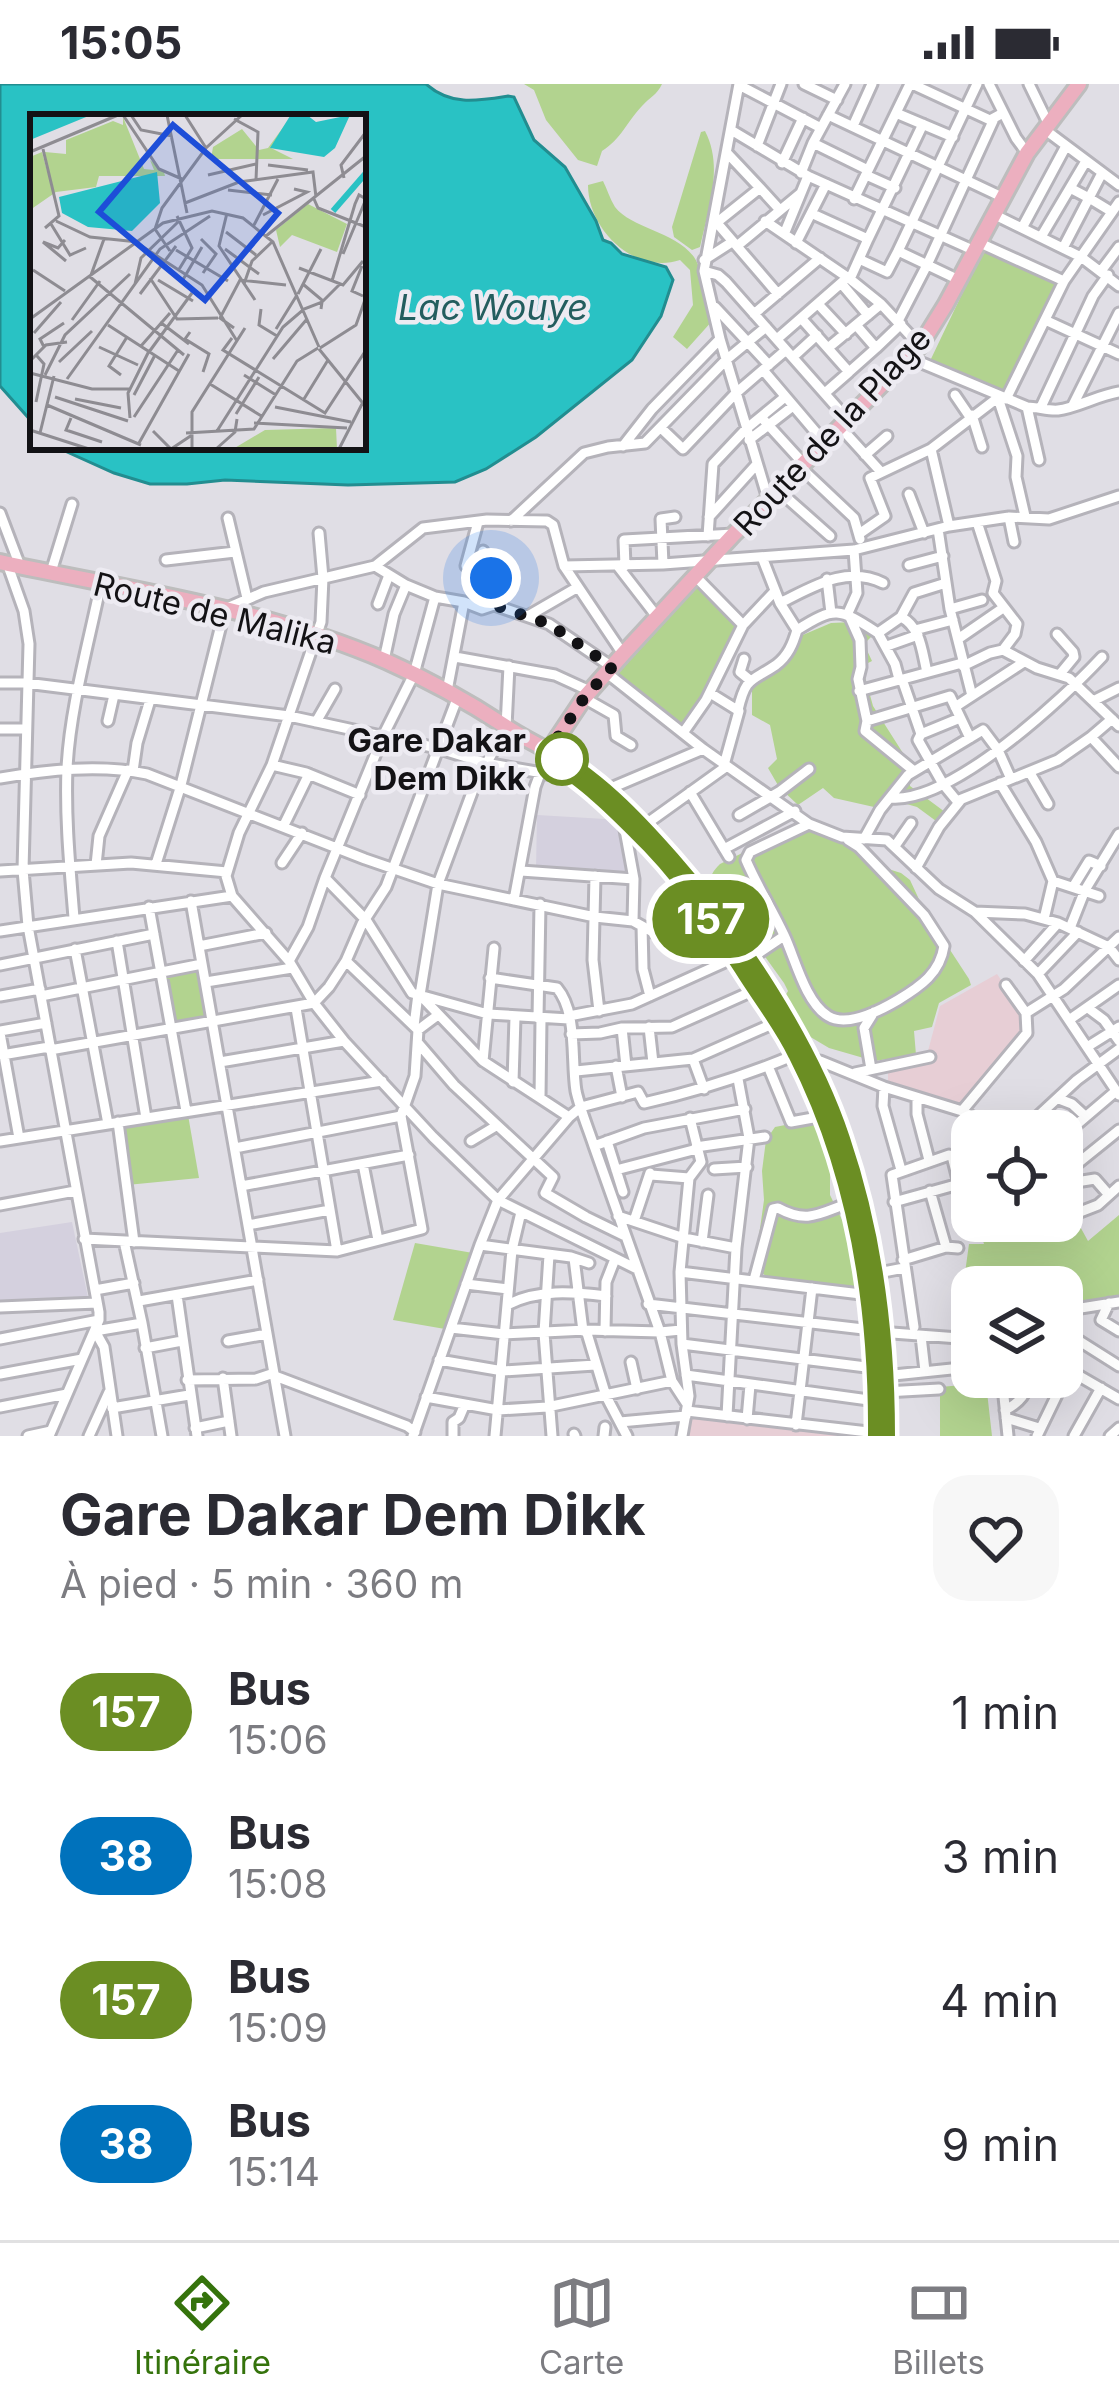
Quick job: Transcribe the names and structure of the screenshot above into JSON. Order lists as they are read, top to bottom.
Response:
{
  "streets": {
    "main road": ["Route de la Plage", "Route de Malika"]
  },
  "crossings": [
    ["Route de la Plage", "Route de Malika"]
  ],
  "water": ["Lac Wouye"],
  "places": ["Gare Dakar Dem Dikk"],
  "lines": ["bus line 157"],
  "page": {
    "status": "15:05",
    "on_map": "157",
    "heading": ["Gare Dakar Dem Dikk", "À pied · 5 min · 360 m"],
    "list": [
      {
        "mark": "157",
        "name": "Bus",
        "note": "15:06",
        "value": "1 min"
      },
      {
        "mark": "38",
        "name": "Bus",
        "note": "15:08",
        "value": "3 min"
      },
      {
        "mark": "157",
        "name": "Bus",
        "note": "15:09",
        "value": "4 min"
      },
      {
        "mark": "38",
        "name": "Bus",
        "note": "15:14",
        "value": "9 min"
      }
    ],
    "tabs": ["Itinéraire", "Carte", "Billets"]
  }
}
